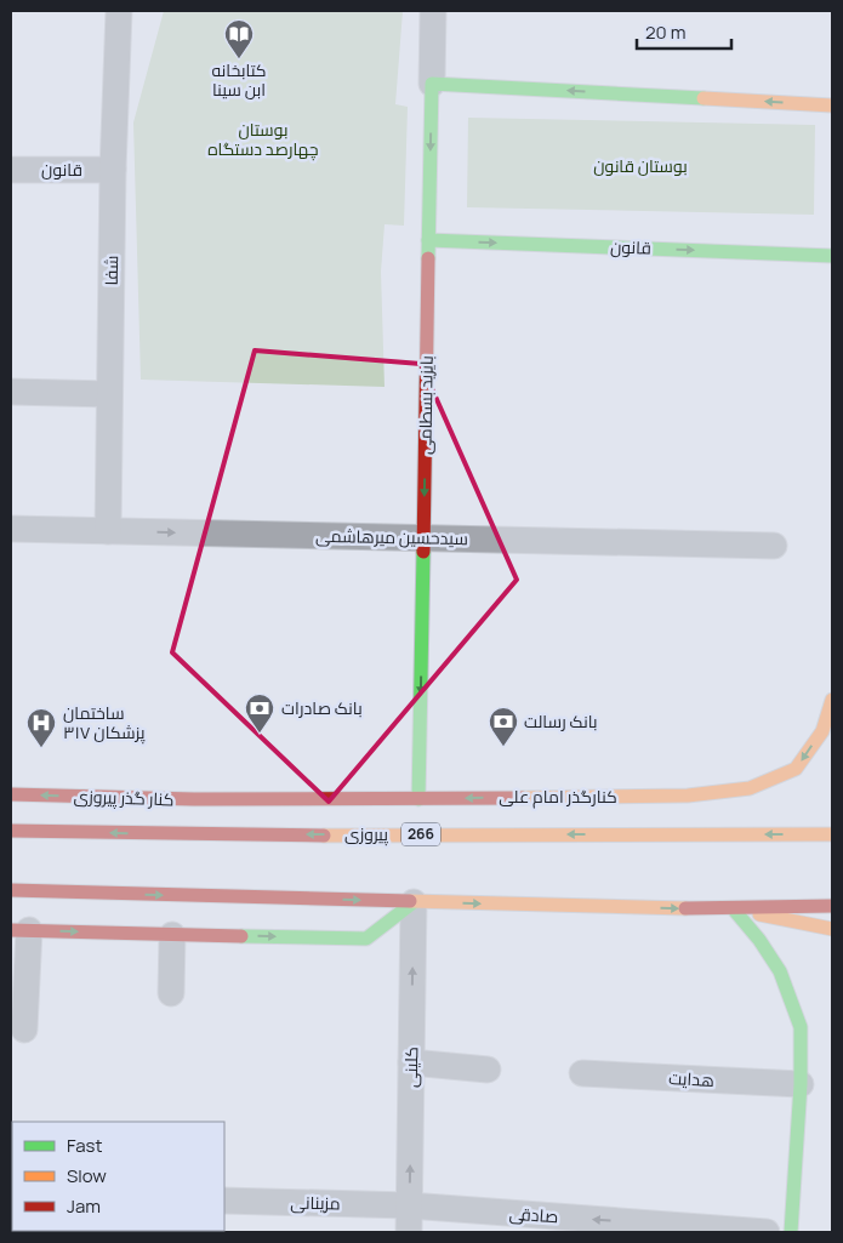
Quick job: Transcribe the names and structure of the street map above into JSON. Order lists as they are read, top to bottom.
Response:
{
  "streets": {
    "main road": [
      "قانون",
      "بایزید بسطامی",
      "کنارگذر امام علی",
      "کنار گذر پیروزی",
      "پیروزی",
      "266"
    ],
    "street": [
      "شفا",
      "سیدحسین میرهاشمی",
      "کلینی",
      "هدایت",
      "مزینانی",
      "صادقی"
    ]
  },
  "crossings": [
    ["قانون", "شفا"],
    ["قانون", "بایزید بسطامی"],
    ["شفا", "سیدحسین میرهاشمی"],
    ["بایزید بسطامی", "سیدحسین میرهاشمی"],
    ["بایزید بسطامی", "کنارگذر امام علی"],
    ["کنارگذر امام علی", "کنار گذر پیروزی"],
    ["کلینی", "مزینانی"],
    ["کلینی", "صادقی"],
    ["مزینانی", "صادقی"]
  ],
  "one_way": [
    "قانون",
    "بایزید بسطامی",
    "سیدحسین میرهاشمی",
    "کلینی",
    "صادقی"
  ],
  "parks": ["بوستان چهارصد دستگاه", "بوستان قانون"],
  "places": {
    "library": ["کتابخانه ابن سینا"],
    "bank": ["بانک صادرات", "بانک رسالت"],
    "hospital": ["ساختمان پزشکان ۳۱۷"]
  },
  "legend": ["Fast", "Slow", "Jam"],
  "scale_bar": "20 m"
}
